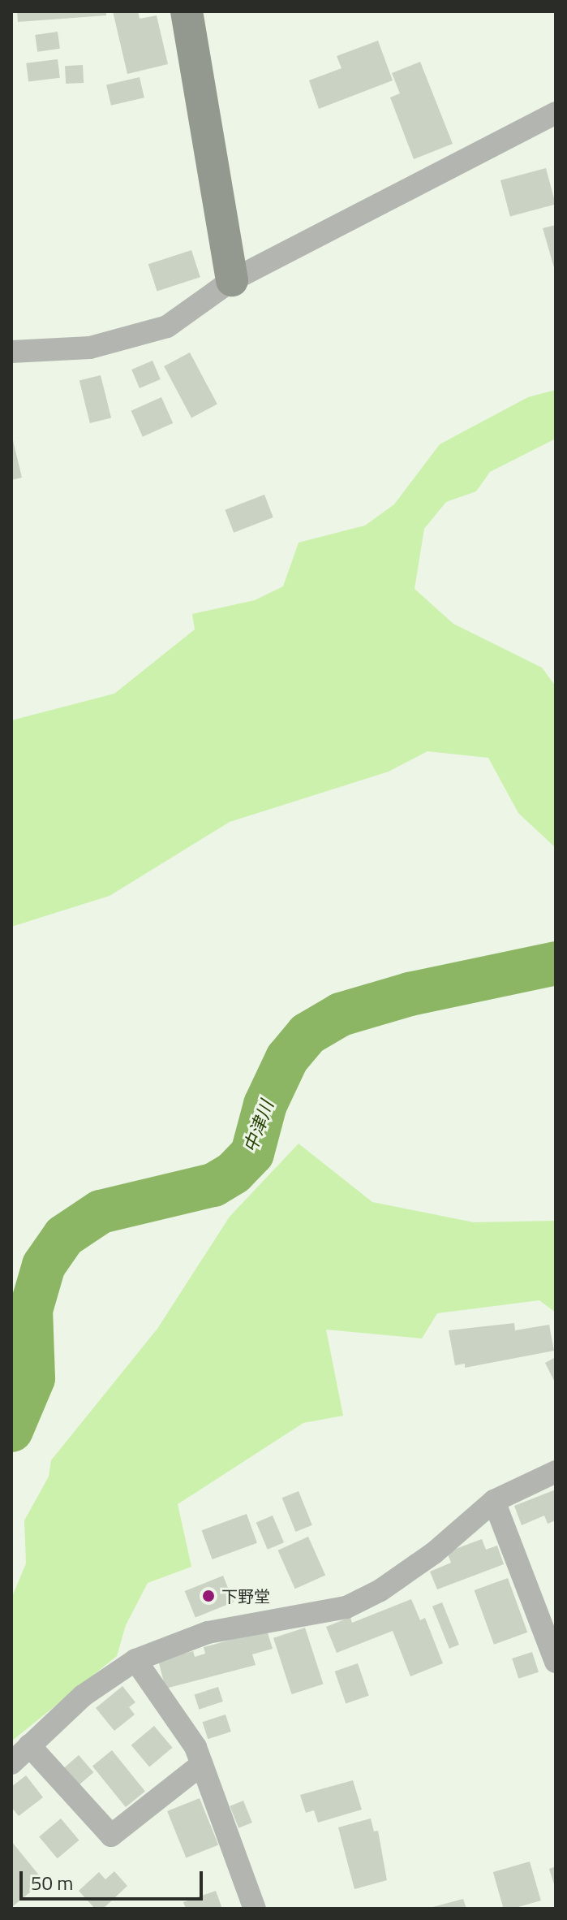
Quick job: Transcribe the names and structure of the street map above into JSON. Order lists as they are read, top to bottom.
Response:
{
  "water": ["中津川"],
  "places": ["下野堂"],
  "scale_bar": "50 m"
}
